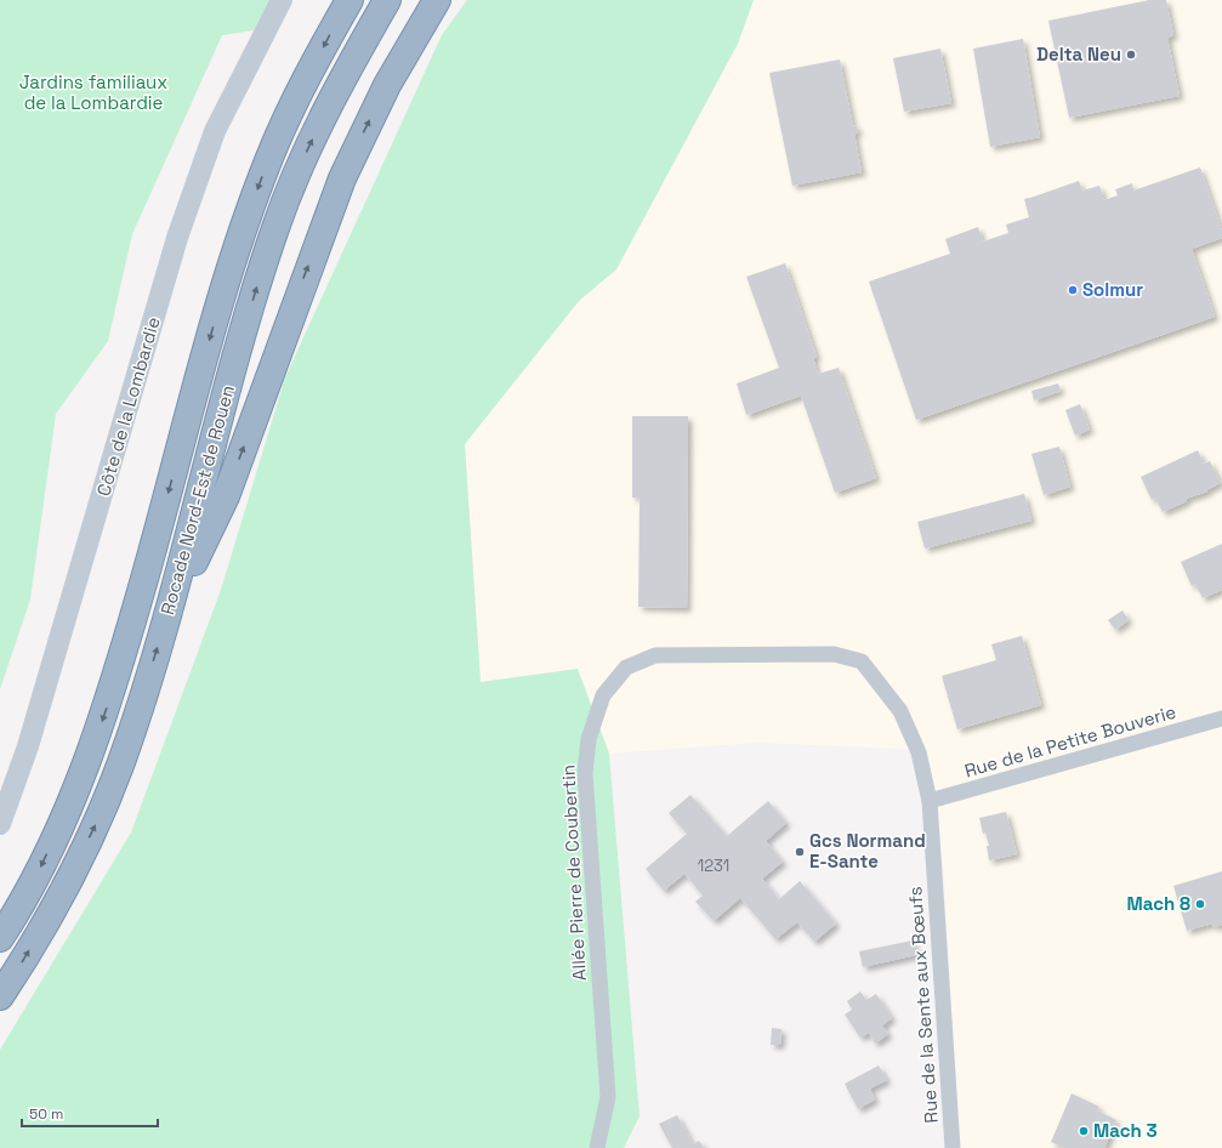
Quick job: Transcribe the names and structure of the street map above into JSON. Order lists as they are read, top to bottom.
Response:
{
  "streets": {
    "highway": ["Rocade Nord-Est de Rouen"],
    "main road": ["Côte de la Lombardie"],
    "street": ["Rue de la Petite Bouverie", "Allée Pierre de Coubertin", "Rue de la Sente aux Bœufs"]
  },
  "crossings": [
    ["Rue de la Petite Bouverie", "Allée Pierre de Coubertin"],
    ["Rue de la Petite Bouverie", "Rue de la Sente aux Bœufs"],
    ["Allée Pierre de Coubertin", "Rue de la Sente aux Bœufs"]
  ],
  "parks": ["Jardins familiaux de la Lombardie"],
  "places": [
    "Delta Neu",
    "Solmur",
    "Gcs Normand E-Sante",
    "Mach 8",
    "Mach 3"
  ],
  "house_numbers": ["1231"],
  "scale_bar": "50 m"
}
